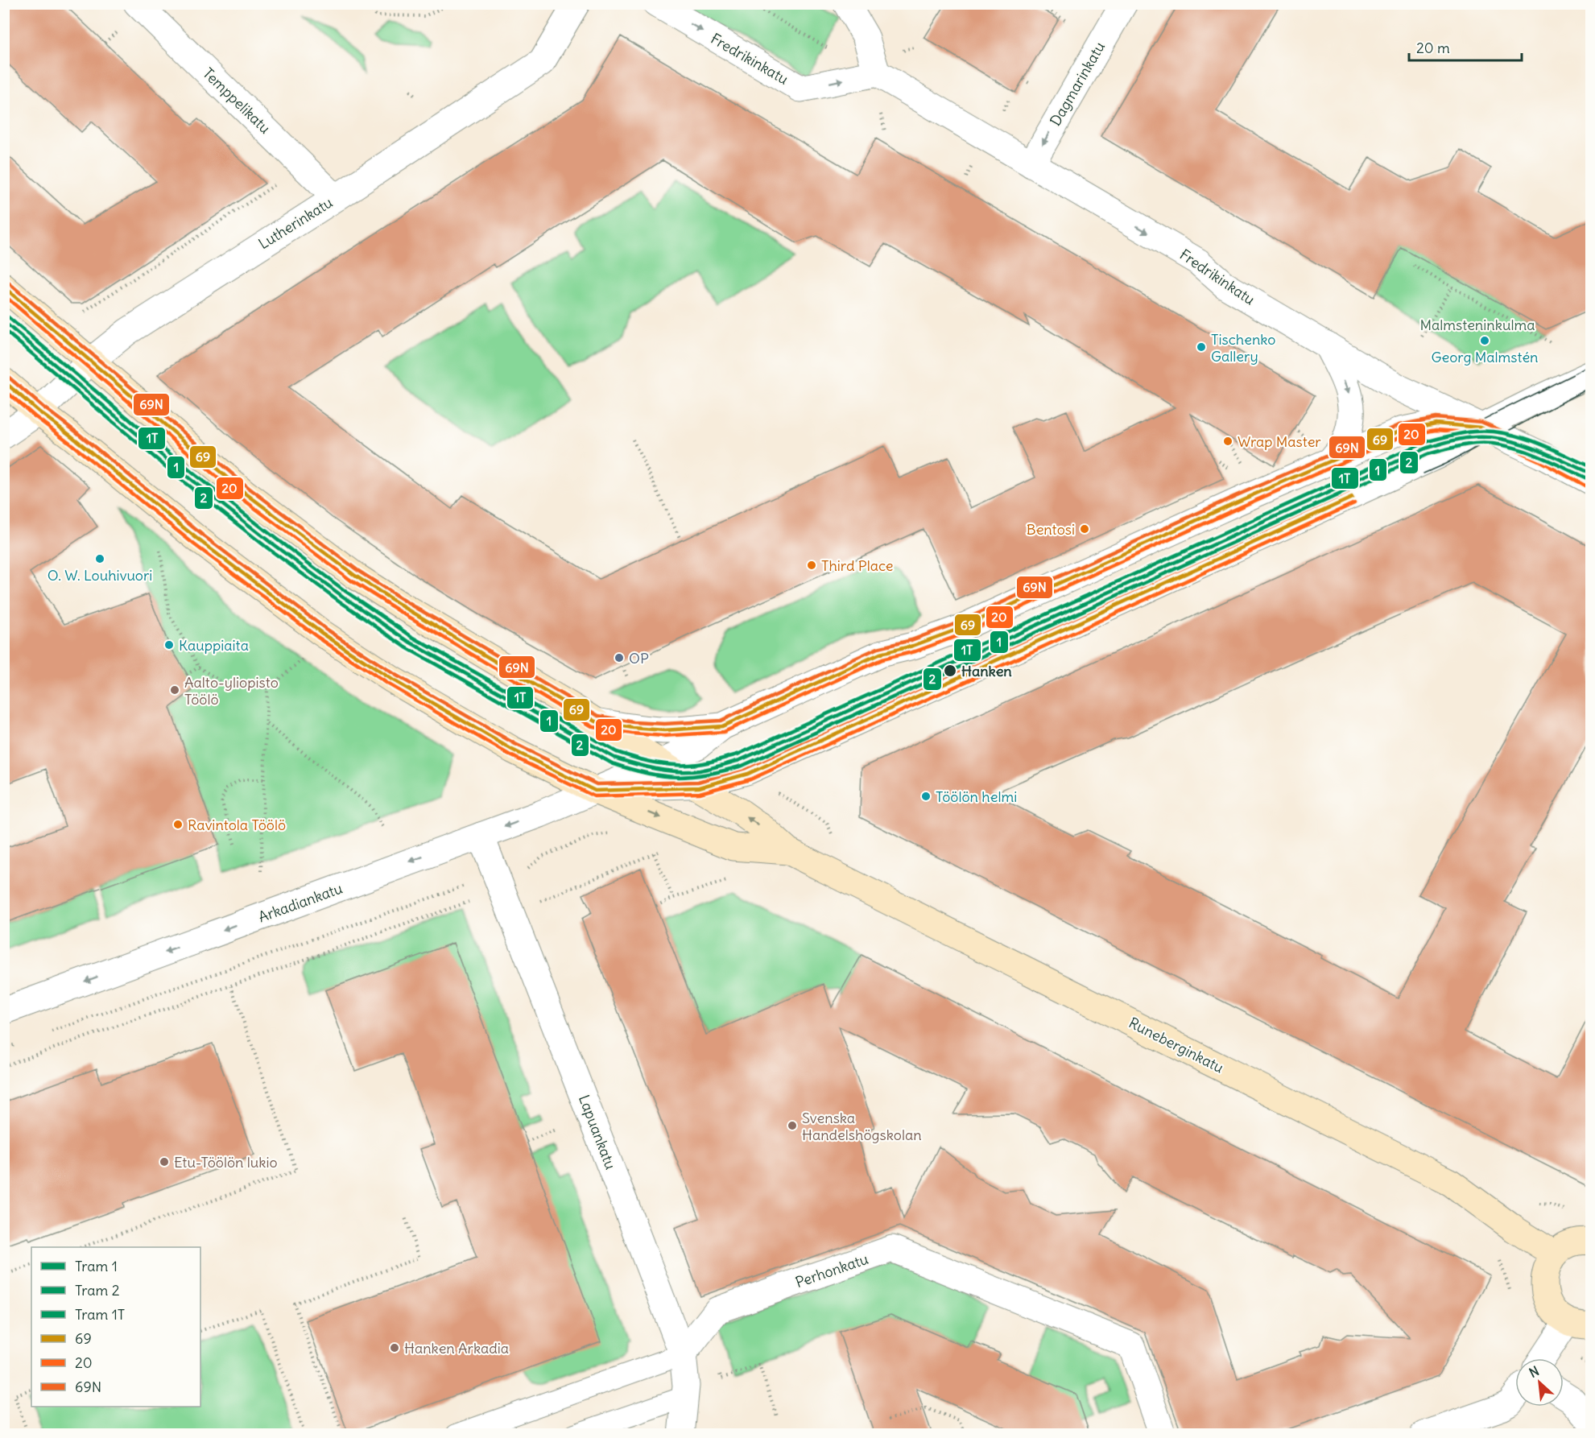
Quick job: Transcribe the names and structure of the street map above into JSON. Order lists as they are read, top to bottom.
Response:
{
  "streets": {
    "main road": ["Runeberginkatu"],
    "street": [
      "Fredrikinkatu",
      "Dagmarinkatu",
      "Temppelikatu",
      "Lutherinkatu",
      "Arkadiankatu",
      "Lapuankatu",
      "Perhonkatu"
    ]
  },
  "crossings": [
    ["Fredrikinkatu", "Dagmarinkatu"],
    ["Fredrikinkatu", "Arkadiankatu"],
    ["Temppelikatu", "Lutherinkatu"],
    ["Lutherinkatu", "Runeberginkatu"],
    ["Arkadiankatu", "Runeberginkatu"],
    ["Arkadiankatu", "Lapuankatu"],
    ["Lapuankatu", "Perhonkatu"]
  ],
  "one_way": ["Fredrikinkatu", "Dagmarinkatu"],
  "parks": ["Malmsteninkulma"],
  "places": [
    "Georg Malmstén",
    "Tischenko Gallery",
    "Wrap Master",
    "Bentosi",
    "O. W. Louhivuori",
    "Third Place",
    "Kauppiaita",
    "OP",
    "Hanken",
    "Aalto-yliopisto Töölö",
    "Töölön helmi",
    "Ravintola Töölö",
    "Svenska Handelshögskolan",
    "Etu-Töölön lukio",
    "Hanken Arkadia"
  ],
  "lines": [
    "transit line 69N",
    "transit line 69",
    "transit line 20",
    "tram line 1T",
    "tram line 1",
    "tram line 2"
  ],
  "legend": [
    "Tram 1",
    "Tram 2",
    "Tram 1T",
    "69",
    "20",
    "69N"
  ],
  "scale_bar": "20 m",
  "north": "top left"
}
